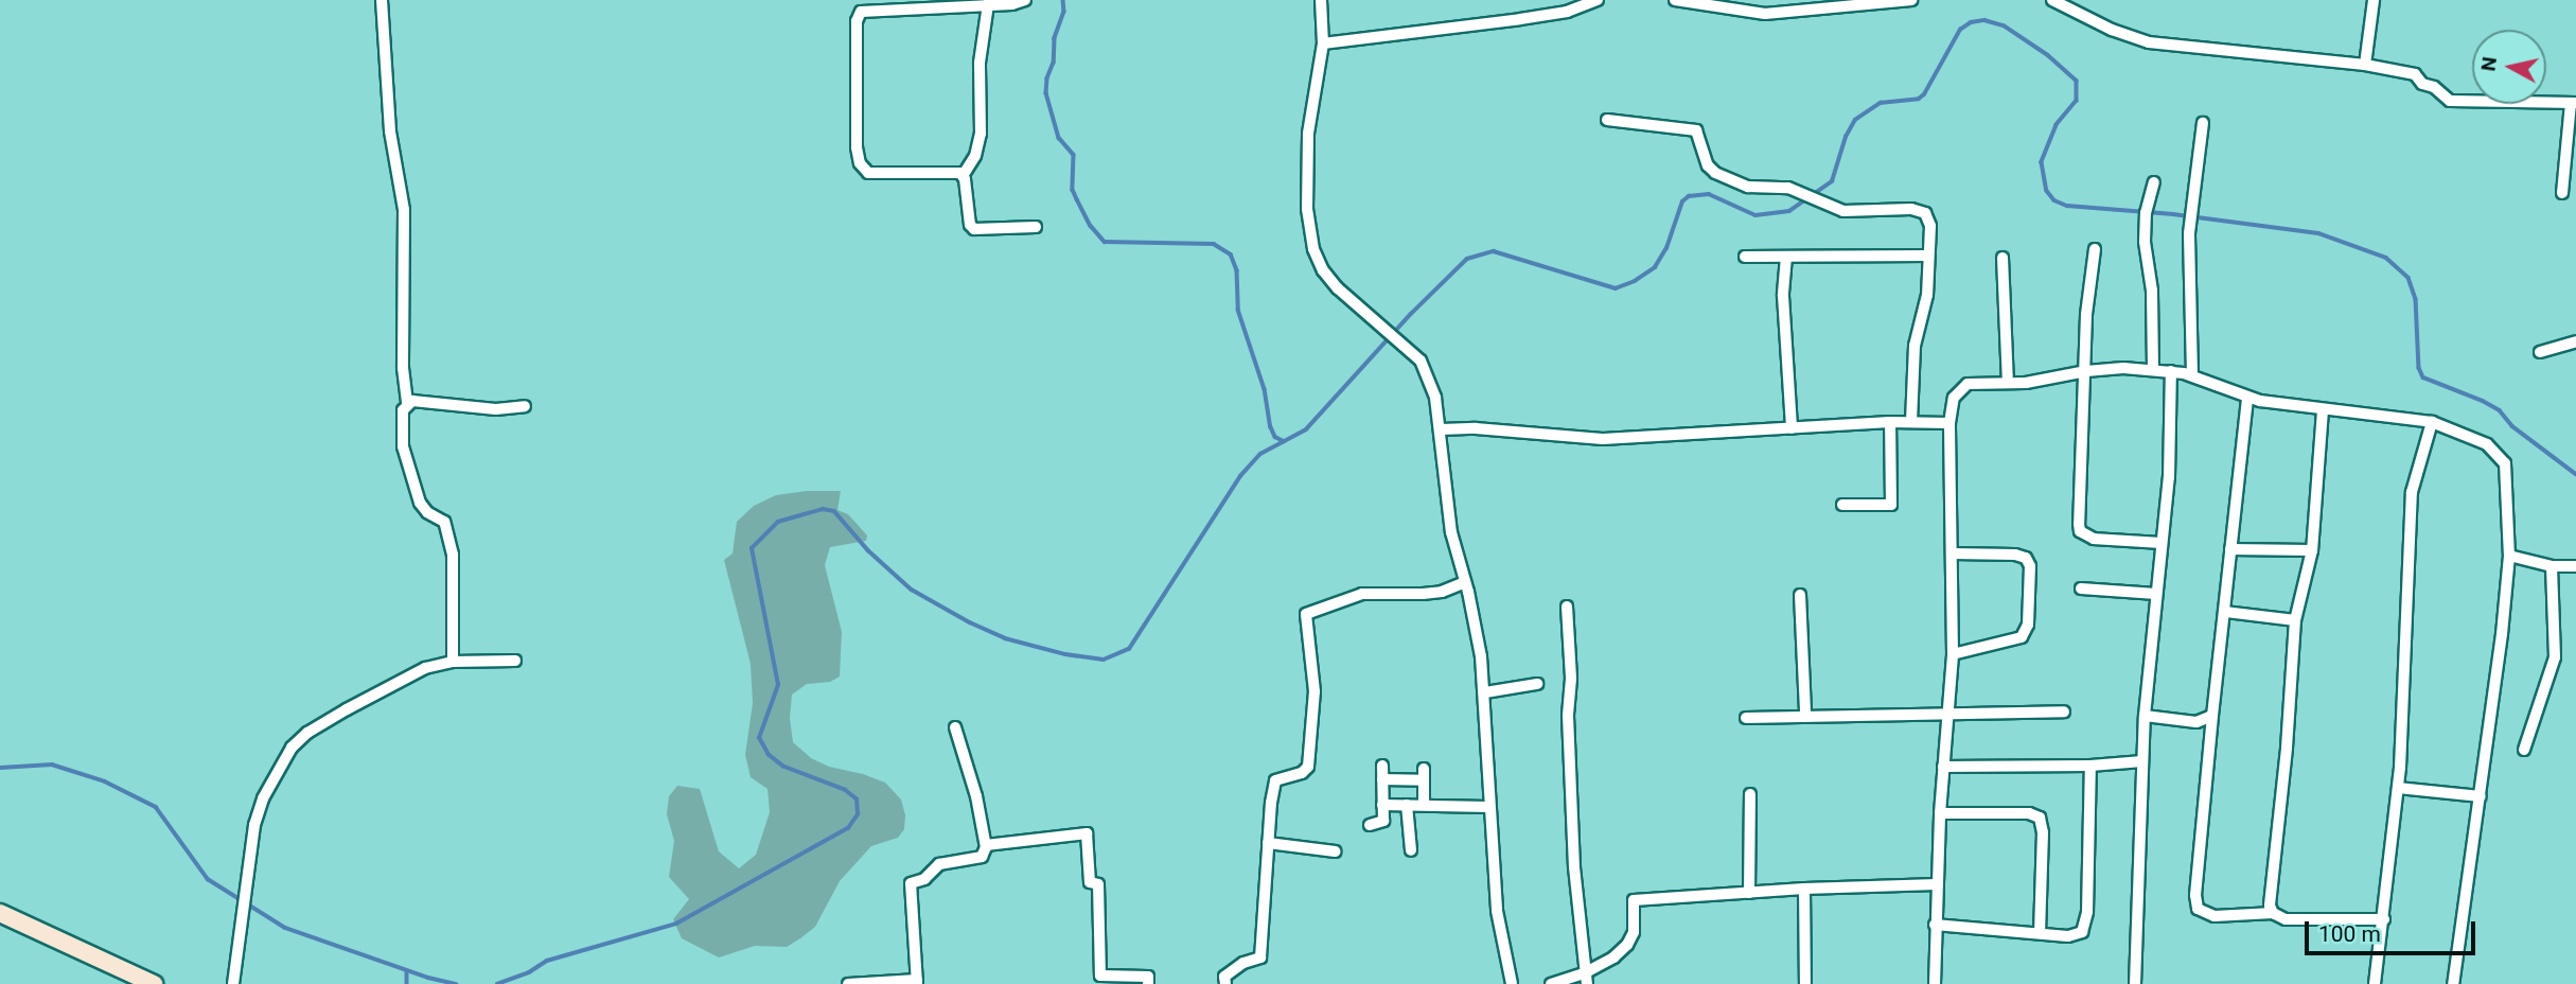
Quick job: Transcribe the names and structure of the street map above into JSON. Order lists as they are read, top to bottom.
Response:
{
  "scale_bar": "100 m",
  "north": "left"
}
